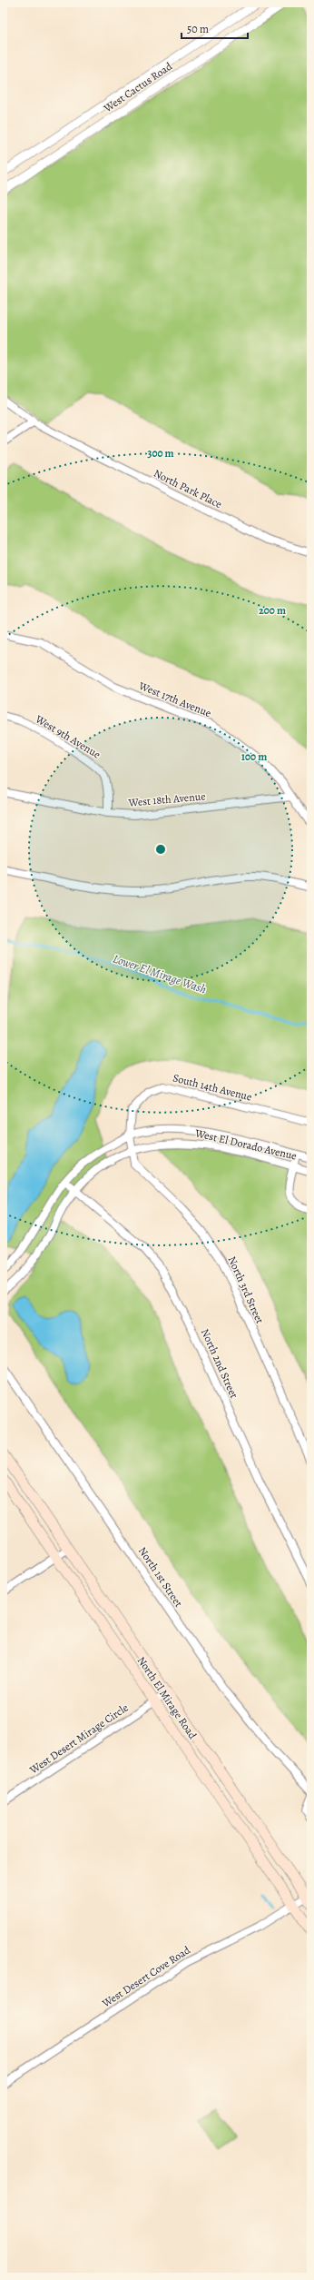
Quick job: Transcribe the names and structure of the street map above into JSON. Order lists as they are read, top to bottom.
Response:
{
  "streets": {
    "main road": ["North El Mirage Road"],
    "street": [
      "West Cactus Road",
      "North Park Place",
      "West 17th Avenue",
      "West 9th Avenue",
      "West 18th Avenue",
      "South 14th Avenue",
      "West El Dorado Avenue",
      "North 3rd Street",
      "North 2nd Street",
      "North 1st Street",
      "West Desert Mirage Circle",
      "West Desert Cove Road"
    ]
  },
  "crossings": [
    ["West 17th Avenue", "West 18th Avenue"],
    ["West 9th Avenue", "West 18th Avenue"],
    ["South 14th Avenue", "West El Dorado Avenue"],
    ["South 14th Avenue", "North 3rd Street"],
    ["West El Dorado Avenue", "North 3rd Street"],
    ["West El Dorado Avenue", "North 2nd Street"],
    ["North El Mirage Road", "West Desert Mirage Circle"],
    ["North El Mirage Road", "West Desert Cove Road"]
  ],
  "water": ["Lower El Mirage Wash"],
  "scale_bar": "50 m",
  "rings": ["300 m", "200 m", "100 m"]
}
